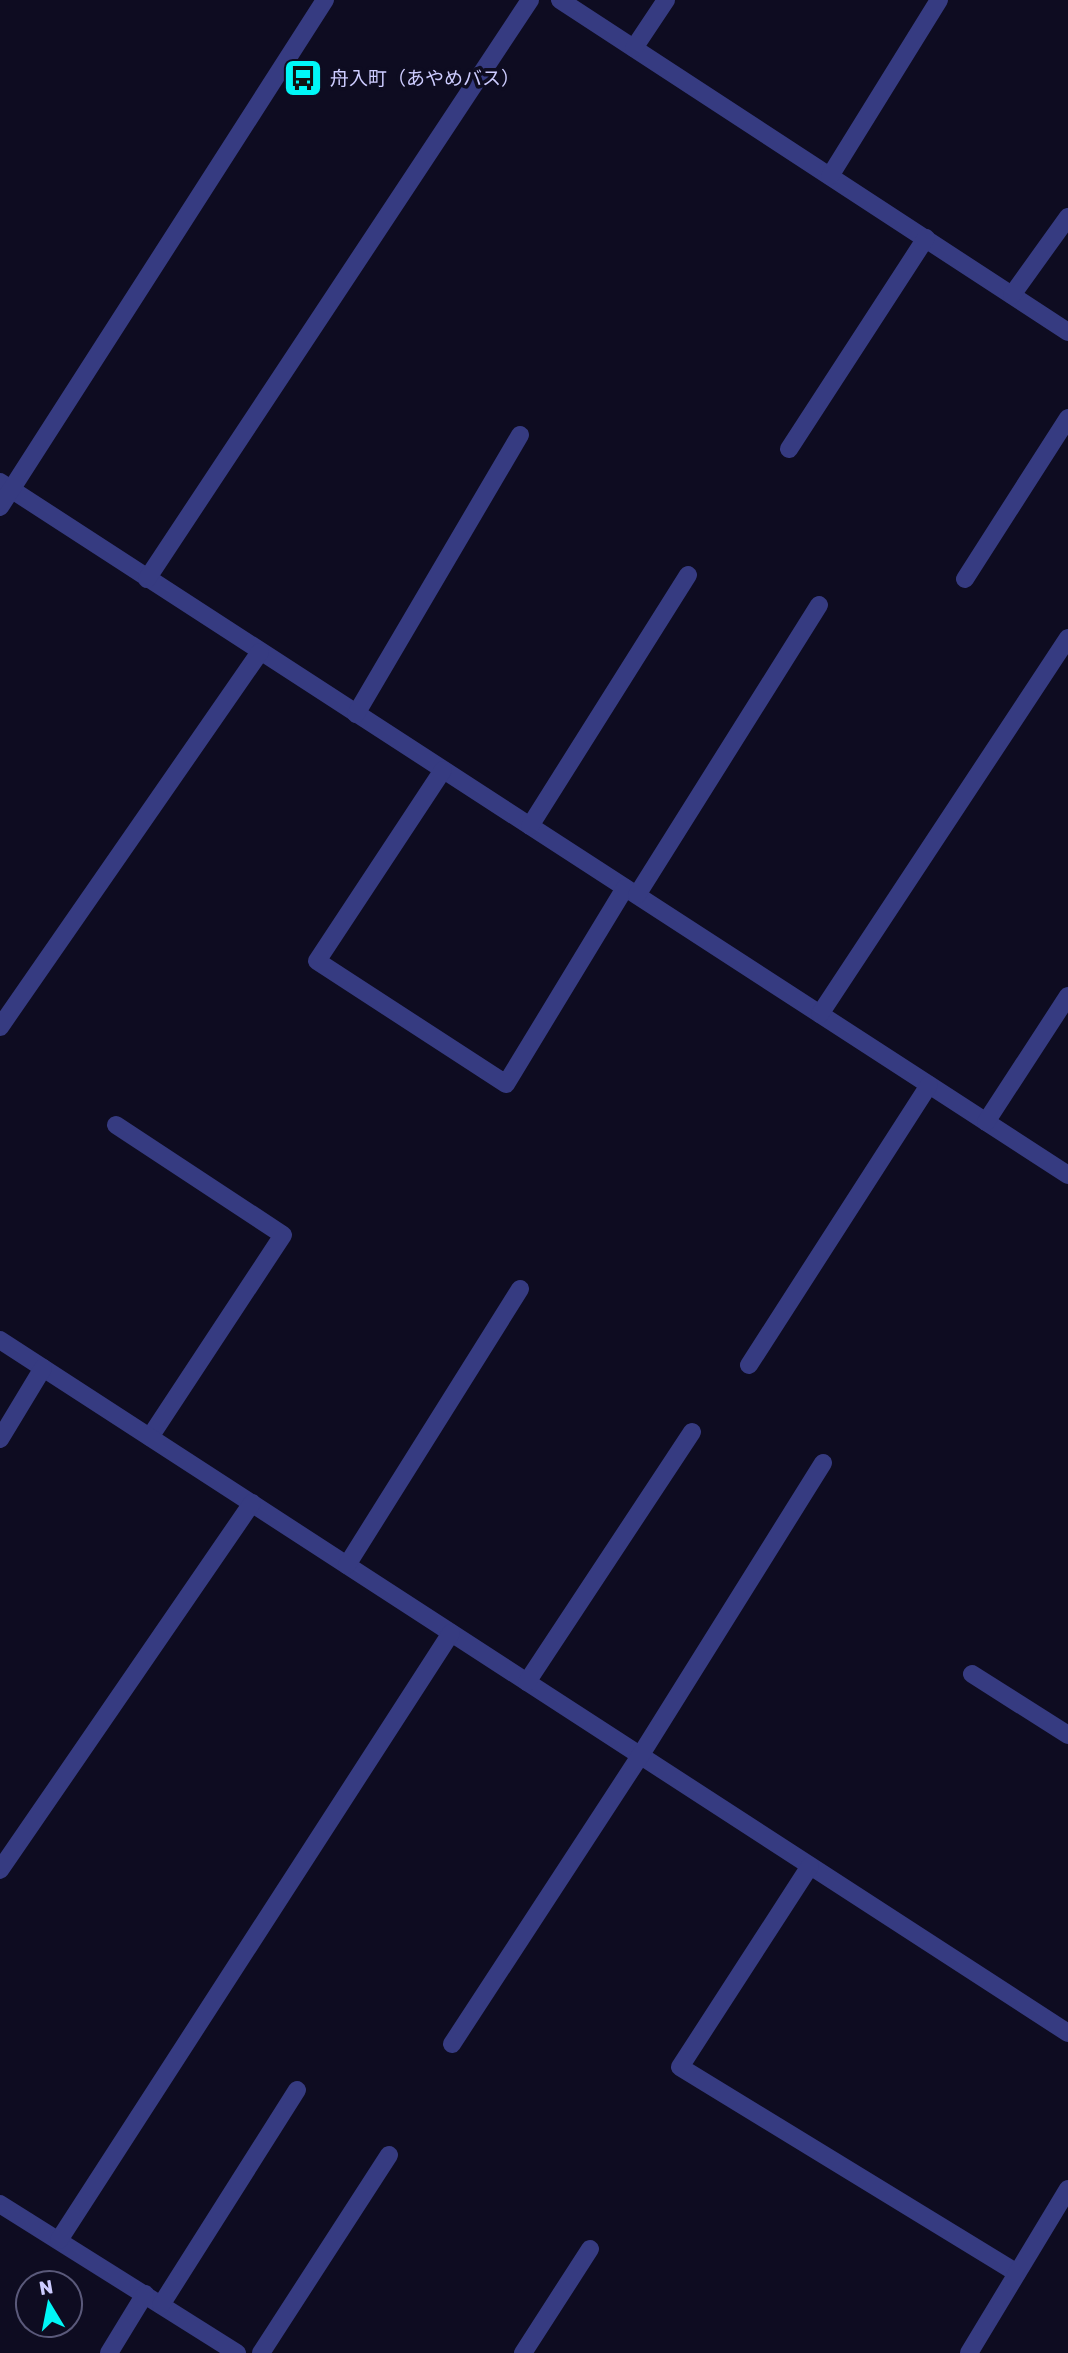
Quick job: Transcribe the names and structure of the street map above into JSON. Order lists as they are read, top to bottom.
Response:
{
  "places": {
    "bus stop": ["舟入町（あやめバス）"]
  },
  "north": "top"
}
